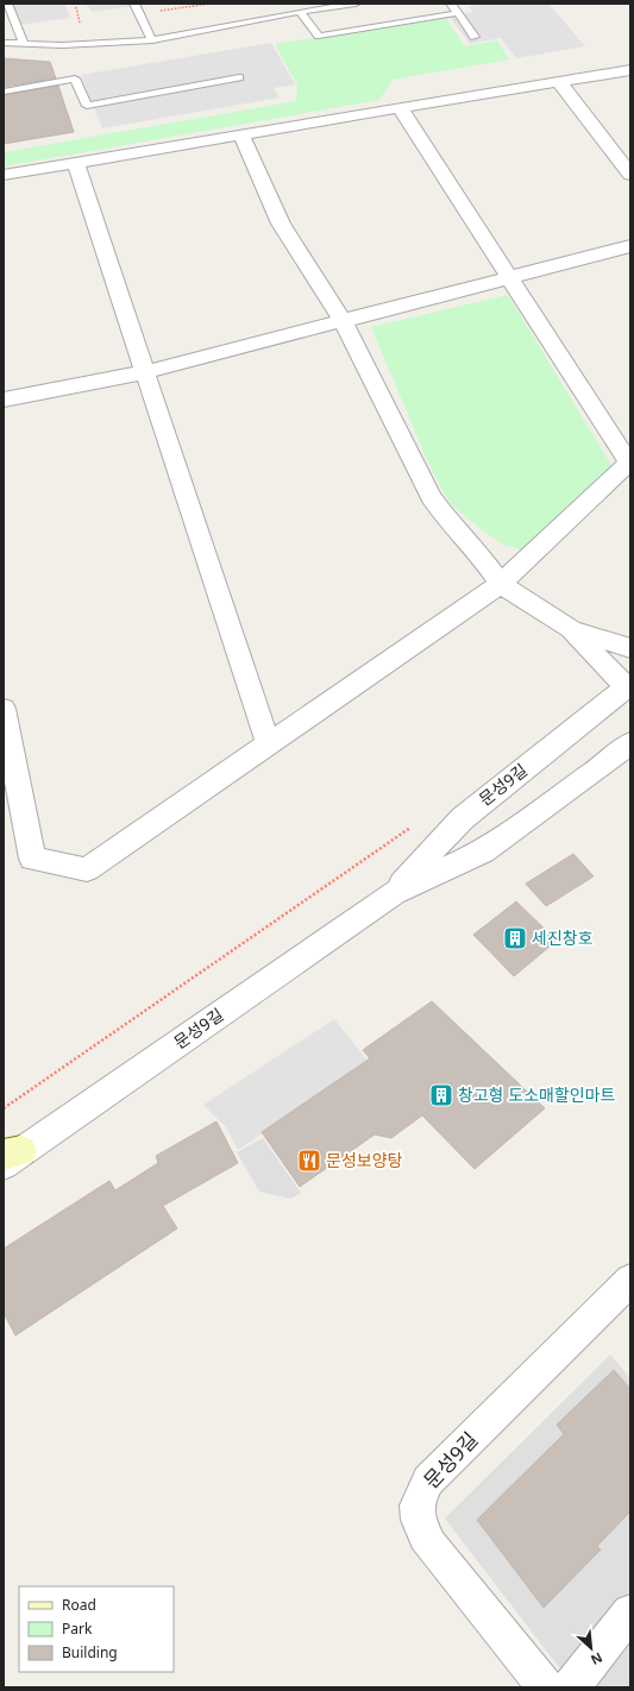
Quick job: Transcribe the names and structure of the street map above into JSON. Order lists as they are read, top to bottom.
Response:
{
  "streets": {
    "street": ["문성9길"]
  },
  "places": {
    "building": ["세진창호", "창고형 도소매할인마트"],
    "restaurant": ["문성보양탕"]
  },
  "legend": ["Road", "Park", "Building"],
  "north": "bottom right"
}
